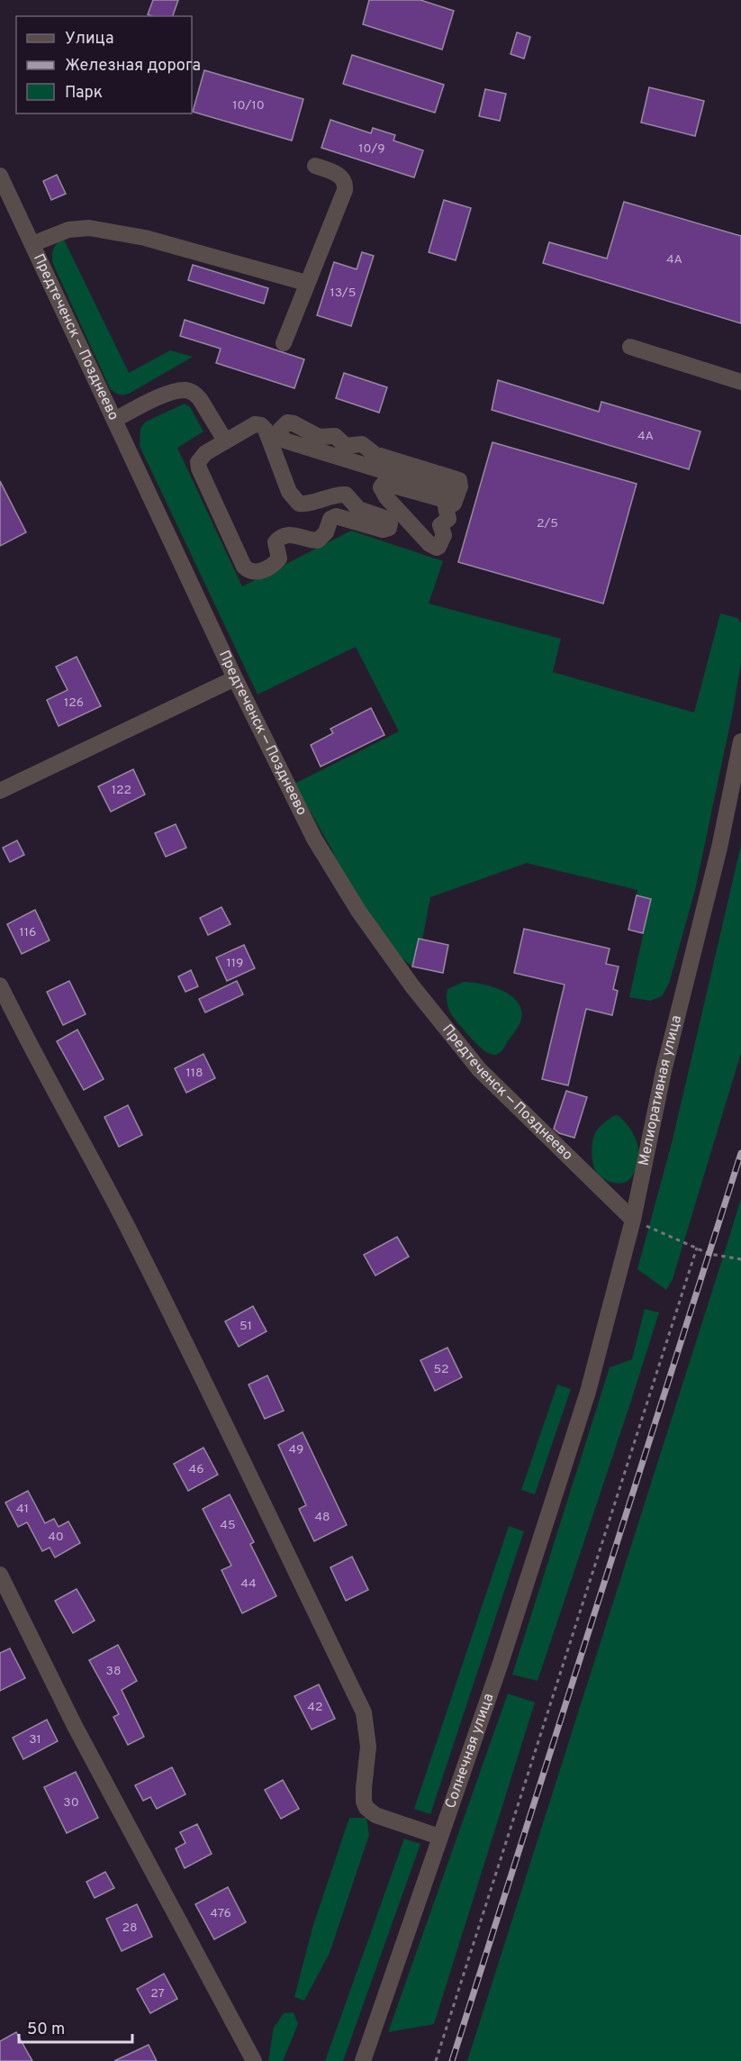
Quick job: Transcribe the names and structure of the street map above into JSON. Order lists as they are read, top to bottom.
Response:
{
  "streets": {
    "street": ["Предтеченск — Позднеево", "Мелиоративная улица", "Солнечная улица"]
  },
  "crossings": [
    ["Предтеченск — Позднеево", "Мелиоративная улица"],
    ["Мелиоративная улица", "Солнечная улица"]
  ],
  "house_numbers": [
    "10/10",
    "10/9",
    "4А",
    "13/5",
    "4А",
    "2/5",
    "126",
    "122",
    "116",
    "119",
    "118",
    "51",
    "52",
    "49",
    "46",
    "41",
    "48",
    "45",
    "40",
    "44",
    "38",
    "42",
    "31",
    "30",
    "476",
    "28",
    "27"
  ],
  "legend": ["Улица", "Железная дорога", "Парк"],
  "scale_bar": "50 m"
}
